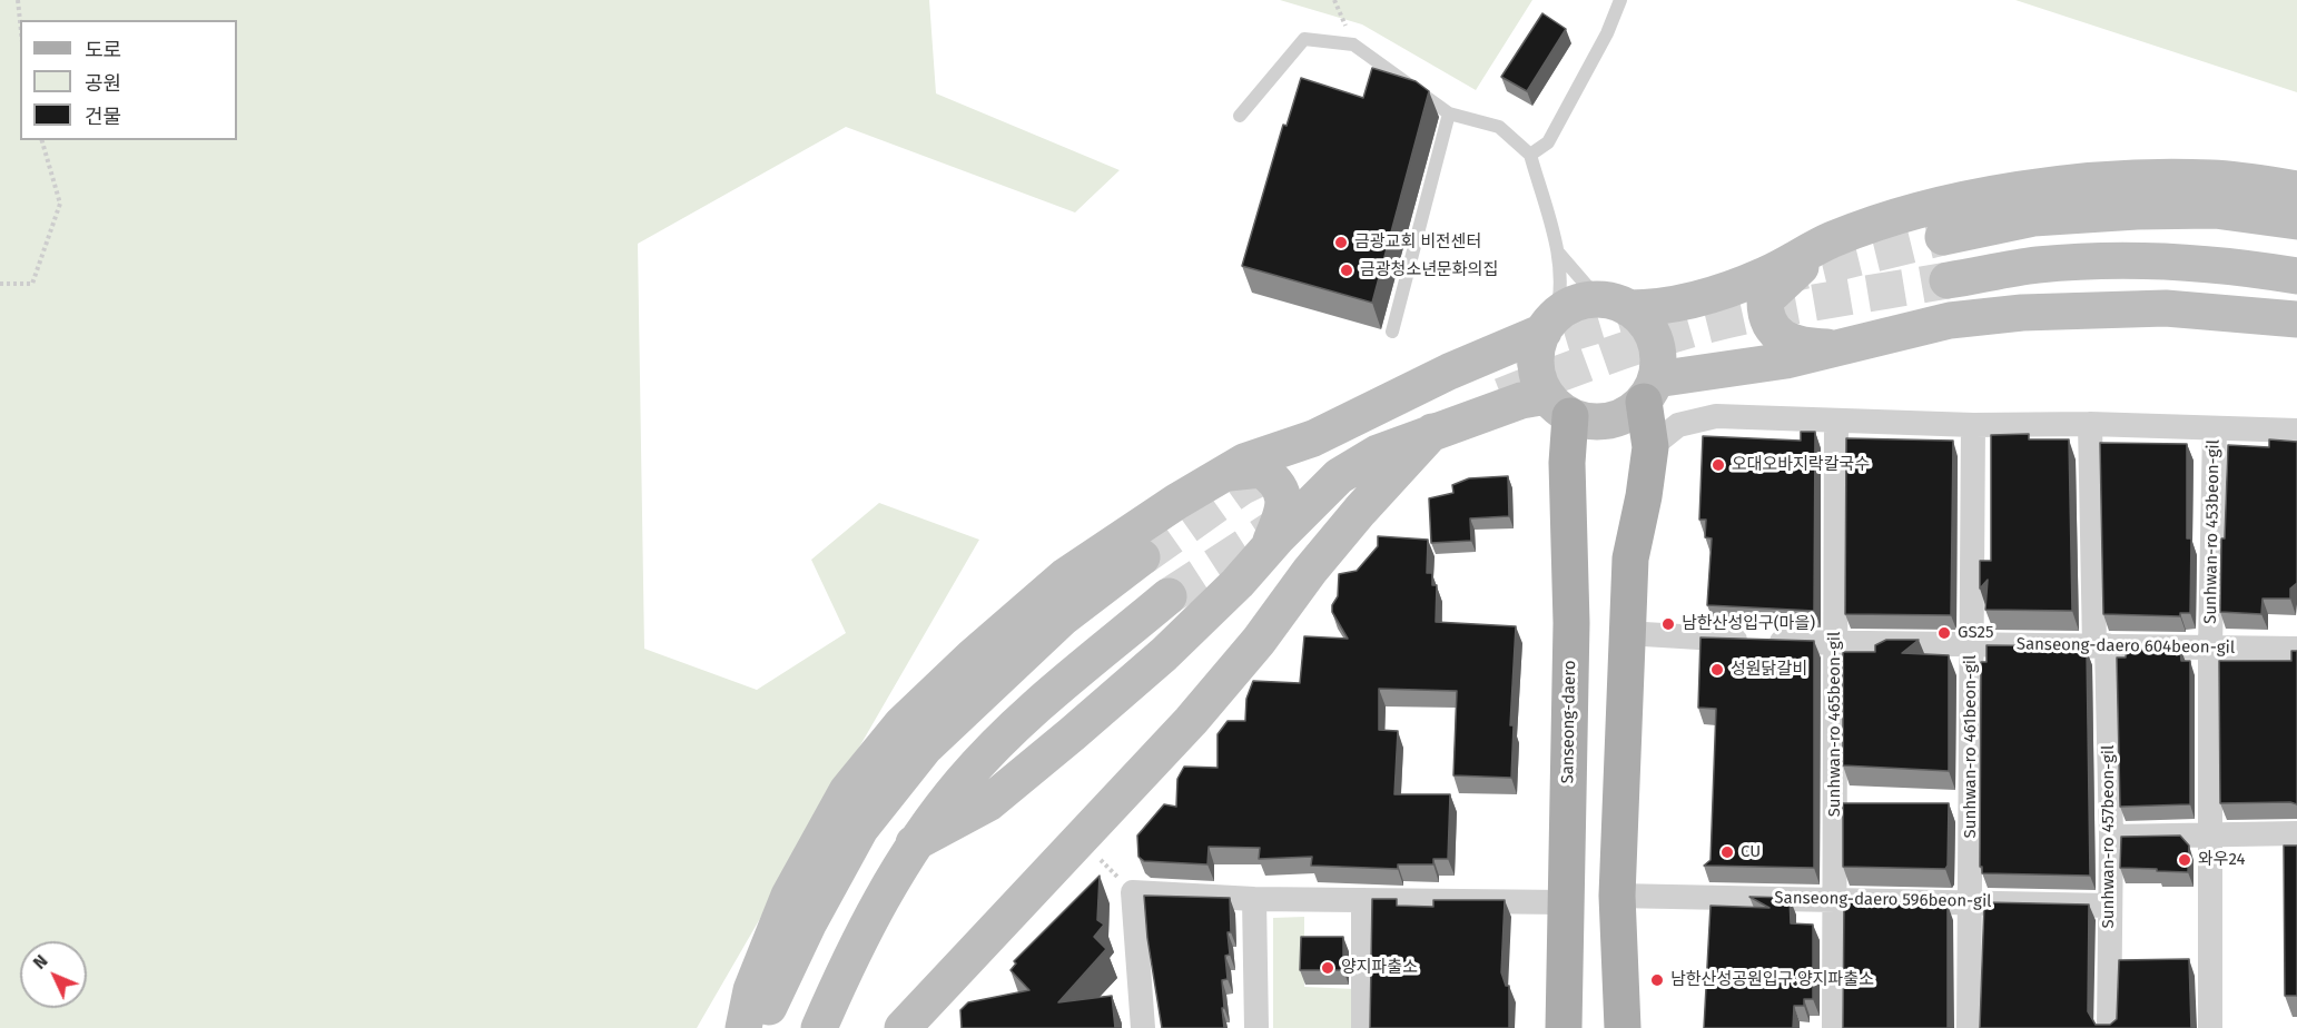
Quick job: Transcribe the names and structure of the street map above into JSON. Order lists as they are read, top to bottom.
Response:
{
  "streets": {
    "main road": ["Sanseong-daero"],
    "street": [
      "Sunhwan-ro 453beon-gil",
      "Sanseong-daero 604beon-gil",
      "Sunhwan-ro 465beon-gil",
      "Sunhwan-ro 461beon-gil",
      "Sunhwan-ro 457beon-gil",
      "Sanseong-daero 596beon-gil"
    ]
  },
  "crossings": [
    ["Sunhwan-ro 453beon-gil", "Sanseong-daero 604beon-gil"],
    ["Sanseong-daero 604beon-gil", "Sunhwan-ro 465beon-gil"],
    ["Sanseong-daero 604beon-gil", "Sunhwan-ro 461beon-gil"],
    ["Sanseong-daero 604beon-gil", "Sunhwan-ro 457beon-gil"],
    ["Sunhwan-ro 465beon-gil", "Sanseong-daero 596beon-gil"],
    ["Sunhwan-ro 461beon-gil", "Sanseong-daero 596beon-gil"],
    ["Sunhwan-ro 457beon-gil", "Sanseong-daero 596beon-gil"]
  ],
  "places": [
    "금광교회 비전센터",
    "금광청소년문화의집",
    "오대오바지락칼국수",
    "남한산성입구(마을)",
    "GS25",
    "성원닭갈비",
    "CU",
    "와우24",
    "양지파출소",
    "남한산성공원입구.양지파출소"
  ],
  "legend": ["도로", "공원", "건물"],
  "north": "top left"
}
